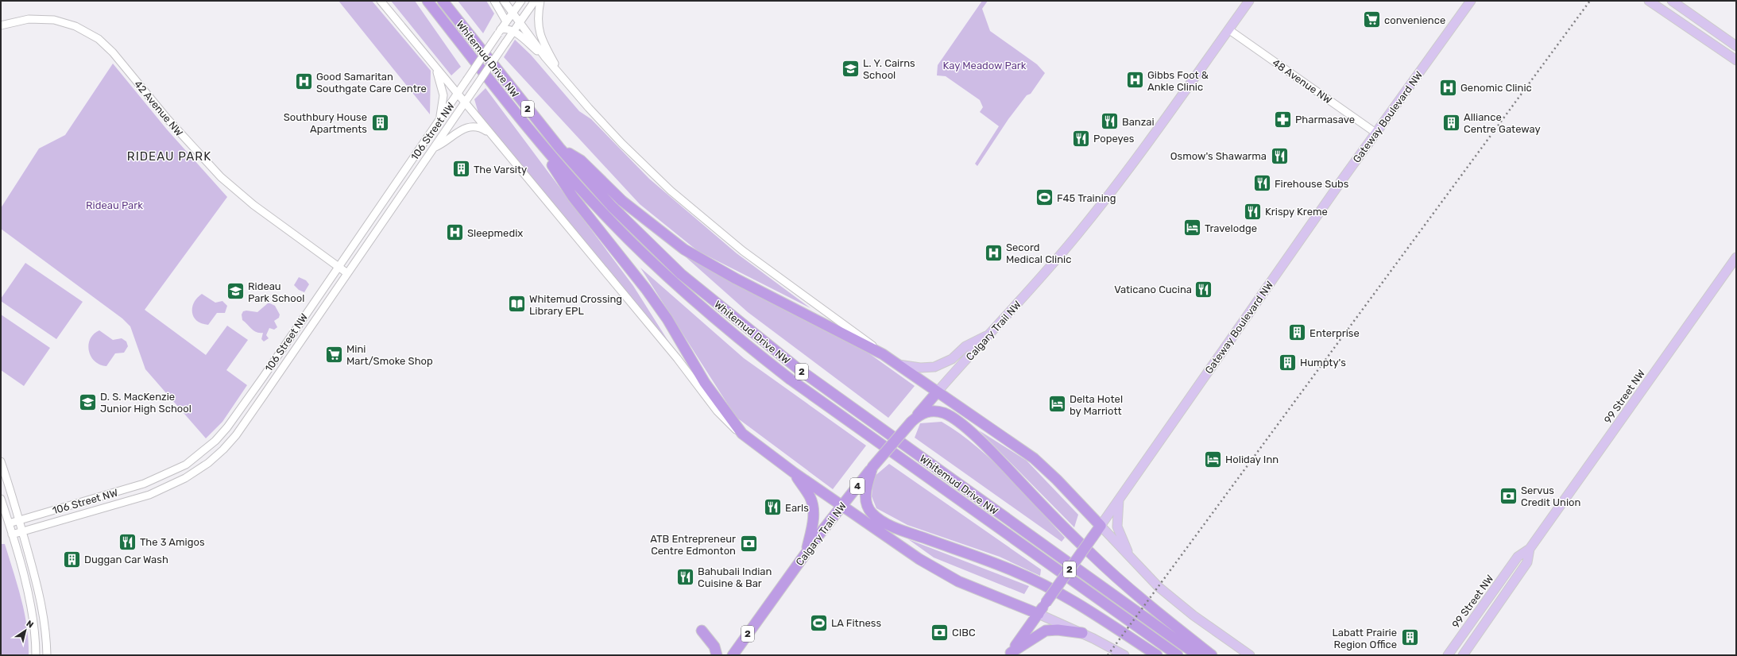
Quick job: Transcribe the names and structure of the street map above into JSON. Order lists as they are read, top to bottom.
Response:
{
  "streets": {
    "highway": [
      "Whitemud Drive NW",
      "2",
      "Gateway Boulevard NW",
      "Calgary Trail NW",
      "4"
    ],
    "main road": ["99 Street NW"],
    "street": ["48 Avenue NW", "42 Avenue NW", "106 Street NW"]
  },
  "crossings": [
    ["48 Avenue NW", "Gateway Boulevard NW"],
    ["48 Avenue NW", "Calgary Trail NW"],
    ["42 Avenue NW", "106 Street NW"]
  ],
  "districts": ["RIDEAU PARK"],
  "parks": ["Kay Meadow Park", "Rideau Park"],
  "places": {
    "supermarket": ["convenience", "Mini Mart/Smoke Shop"],
    "school or university": ["L. Y. Cairns School", "Rideau Park School", "D. S. MacKenzie Junior High School"],
    "hospital": [
      "Gibbs Foot & Ankle Clinic",
      "Good Samaritan Southgate Care Centre",
      "Genomic Clinic",
      "Sleepmedix",
      "Secord Medical Clinic"
    ],
    "pharmacy": ["Pharmasave"],
    "restaurant": [
      "Banzai",
      "Popeyes",
      "Osmow's Shawarma",
      "Firehouse Subs",
      "Krispy Kreme",
      "Vaticano Cucina",
      "Earls",
      "The 3 Amigos",
      "Bahubali Indian Cuisine & Bar"
    ],
    "building": [
      "Southbury House Apartments",
      "Alliance Centre Gateway",
      "The Varsity",
      "Enterprise",
      "Humpty's",
      "Duggan Car Wash",
      "Labatt Prairie Region Office"
    ],
    "sports": ["F45 Training", "LA Fitness"],
    "hotel": ["Travelodge", "Delta Hotel by Marriott", "Holiday Inn"],
    "library": ["Whitemud Crossing Library EPL"],
    "bank": ["Servus Credit Union", "ATB Entrepreneur Centre Edmonton", "CIBC"]
  },
  "north": "top right"
}
